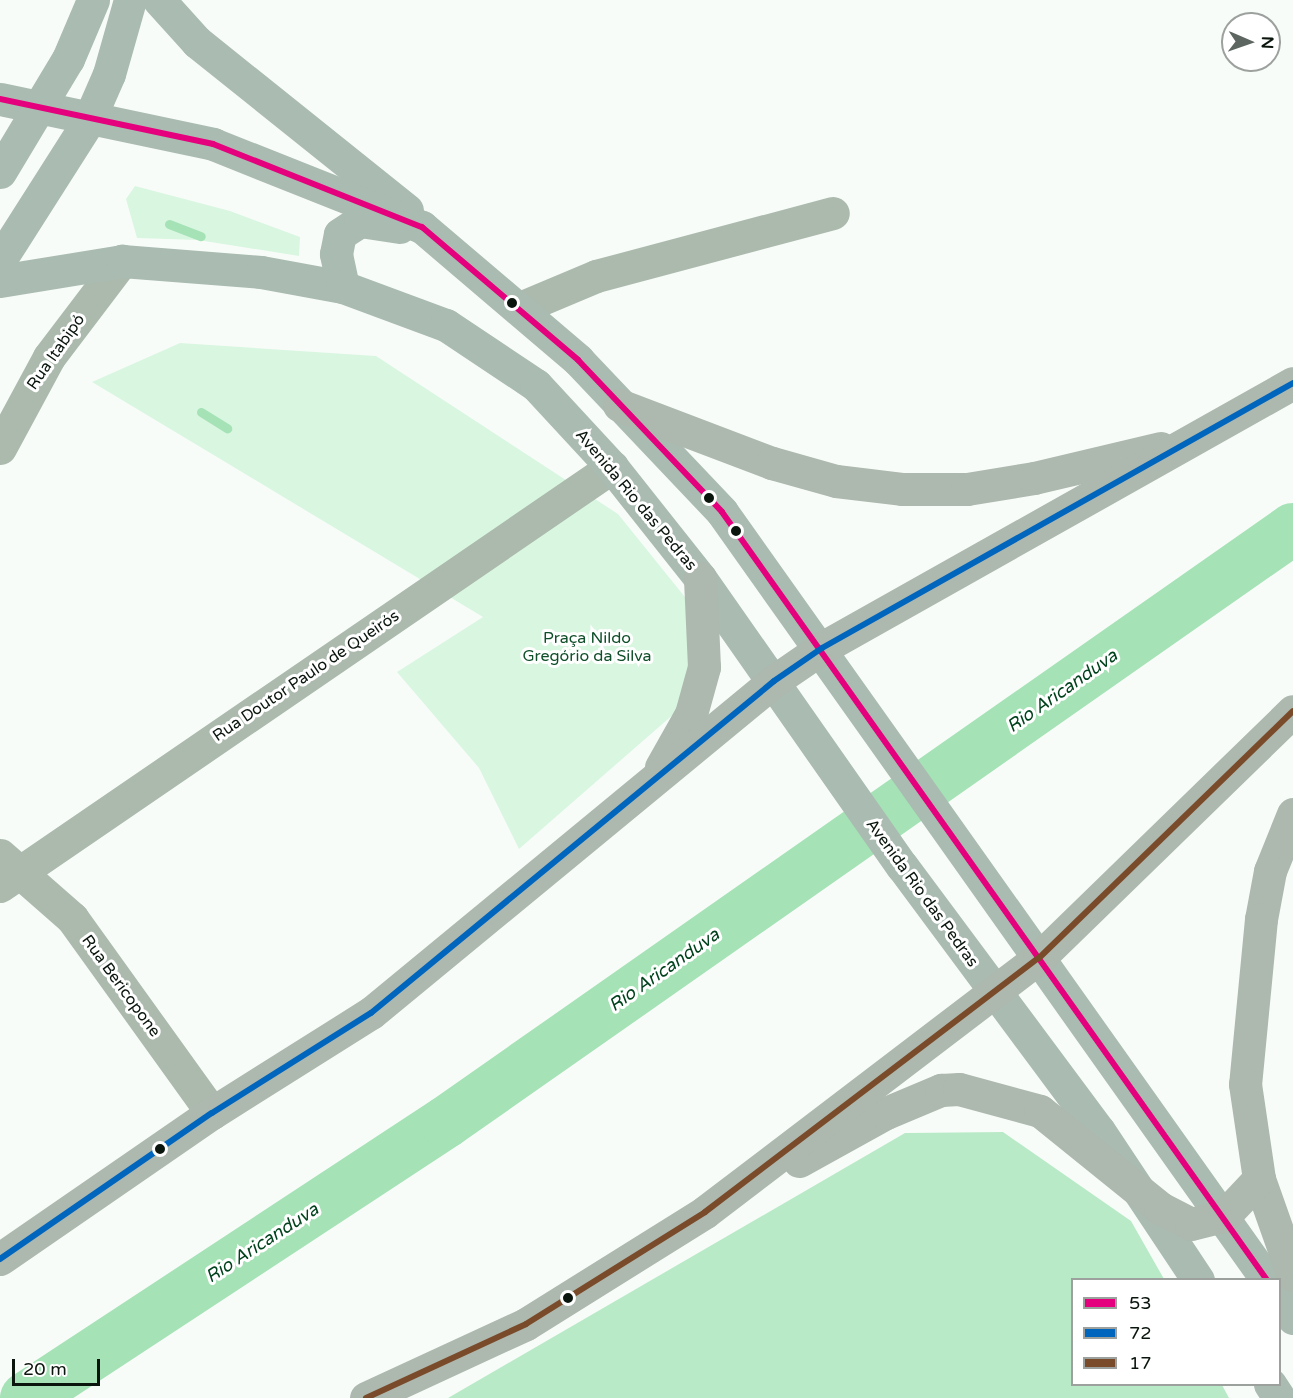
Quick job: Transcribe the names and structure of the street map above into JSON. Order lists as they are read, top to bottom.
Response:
{
  "streets": {
    "main road": ["Avenida Rio das Pedras"],
    "street": ["Rua Itabipó", "Rua Doutor Paulo de Queirós", "Rua Bericopone"]
  },
  "crossings": [
    ["Rua Itabipó", "Avenida Rio das Pedras"],
    ["Avenida Rio das Pedras", "Rua Doutor Paulo de Queirós"],
    ["Rua Doutor Paulo de Queirós", "Rua Bericopone"]
  ],
  "water": ["Rio Aricanduva"],
  "parks": ["Praça Nildo Gregório da Silva"],
  "lines": ["transit line 53", "transit line 72", "transit line 17"],
  "legend": ["53", "72", "17"],
  "scale_bar": "20 m",
  "north": "right"
}
